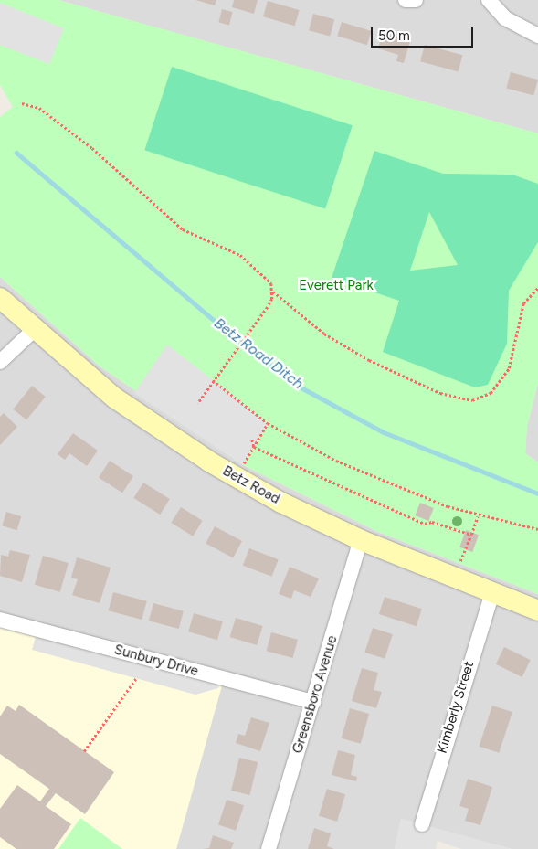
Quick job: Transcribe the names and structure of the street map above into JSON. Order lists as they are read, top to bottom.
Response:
{
  "streets": {
    "street": [
      "Betz Road",
      "Sunbury Drive",
      "Greensboro Avenue",
      "Kimberly Street"
    ]
  },
  "crossings": [
    ["Betz Road", "Greensboro Avenue"],
    ["Betz Road", "Kimberly Street"],
    ["Sunbury Drive", "Greensboro Avenue"]
  ],
  "water": ["Betz Road Ditch"],
  "parks": ["Everett Park"],
  "scale_bar": "50 m"
}
